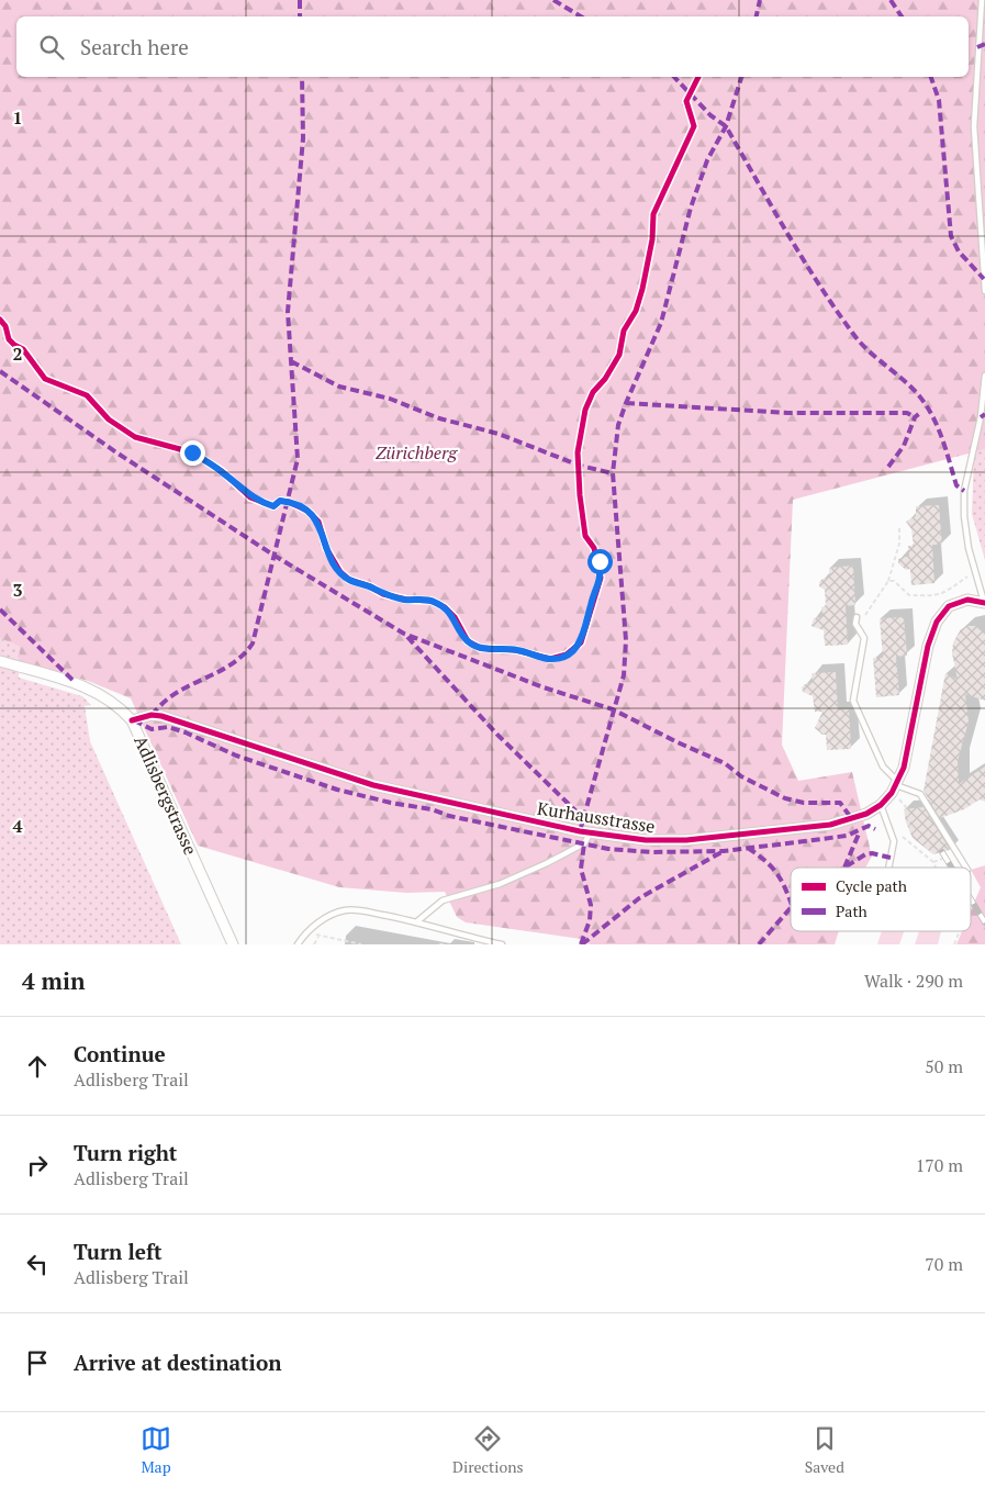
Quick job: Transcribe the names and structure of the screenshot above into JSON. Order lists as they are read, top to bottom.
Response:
{
  "streets": {
    "street": ["Adlisbergstrasse", "Kurhausstrasse"]
  },
  "crossings": [
    ["Adlisbergstrasse", "Kurhausstrasse"]
  ],
  "parks": ["Zürichberg"],
  "legend": ["Cycle path", "Path"],
  "page": {
    "search": "Search here",
    "heading": ["4 min", "Walk · 290 m"],
    "list": [
      ["Continue", "Adlisberg Trail", "50 m"],
      ["Turn right", "Adlisberg Trail", "170 m"],
      ["Turn left", "Adlisberg Trail", "70 m"],
      "Arrive at destination"
    ],
    "nav": ["Map", "Directions", "Saved"]
  },
  "grid": {
    "rows": [
      "1",
      "2",
      "3",
      "4"
    ]
  }
}
